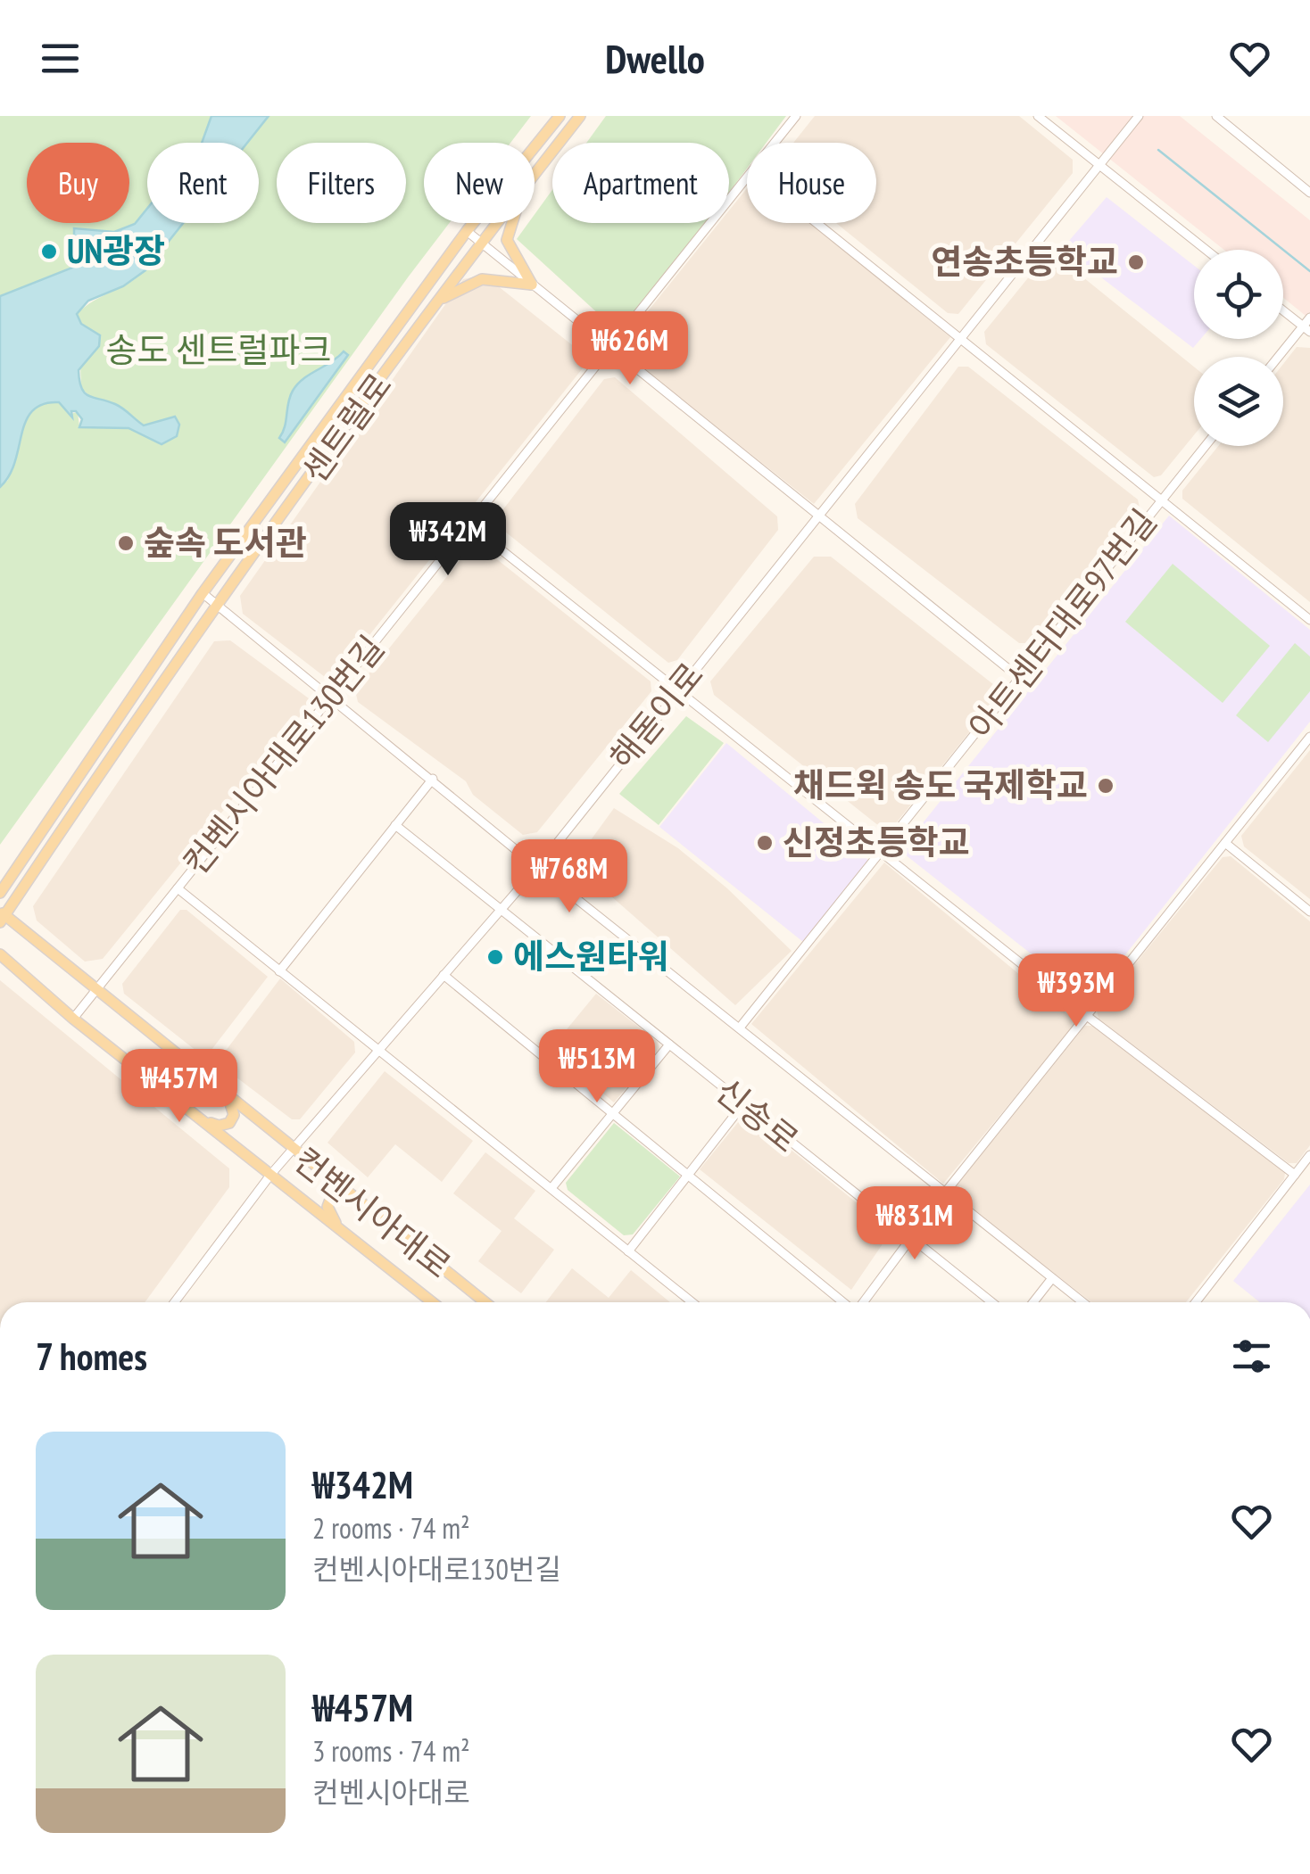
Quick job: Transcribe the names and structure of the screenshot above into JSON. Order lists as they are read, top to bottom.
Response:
{
  "streets": {
    "main road": ["센트럴로", "컨벤시아대로"],
    "street": [
      "아트센터대로97번길",
      "해돋이로",
      "컨벤시아대로130번길",
      "신송로"
    ]
  },
  "crossings": [
    ["센트럴로", "컨벤시아대로"],
    ["해돋이로", "신송로"],
    ["해돋이로", "컨벤시아대로"],
    ["컨벤시아대로130번길", "컨벤시아대로"]
  ],
  "parks": ["송도 센트럴파크"],
  "places": [
    "UN광장",
    "연송초등학교",
    "숲속 도서관",
    "채드윅 송도 국제학교",
    "신정초등학교",
    "에스원타워"
  ],
  "page": {
    "header": "Dwello",
    "chip": [
      "Buy",
      "Rent",
      "Filters",
      "New",
      "Apartment",
      "House"
    ],
    "price": [
      "₩626M",
      "₩342M",
      "₩768M",
      "₩393M",
      "₩513M",
      "₩457M",
      "₩831M"
    ],
    "heading": "7 homes",
    "list": [
      {
        "name": "₩342M",
        "note": "2 rooms · 74 m² · 컨벤시아대로130번길"
      },
      {
        "name": "₩457M",
        "note": "3 rooms · 74 m² · 컨벤시아대로"
      }
    ]
  }
}
